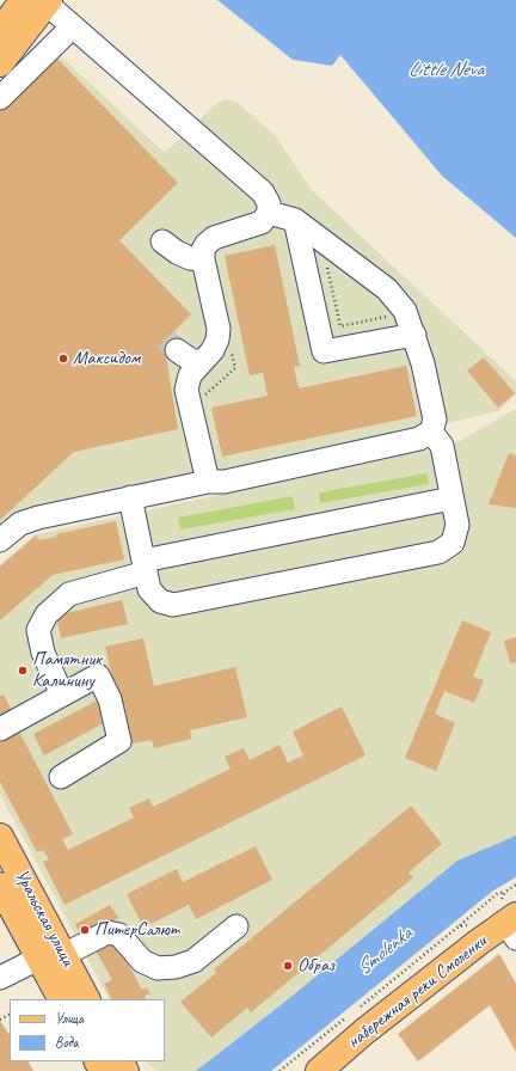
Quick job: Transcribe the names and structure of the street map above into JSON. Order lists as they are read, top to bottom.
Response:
{
  "streets": {
    "main road": ["Уральская улица", "набережная реки Смоленки"]
  },
  "water": ["Little Neva", "Smolenka"],
  "places": [
    "Максидом",
    "Памятник Калинину",
    "ПитерСалют",
    "Образ"
  ],
  "legend": ["Улица", "Вода"]
}
